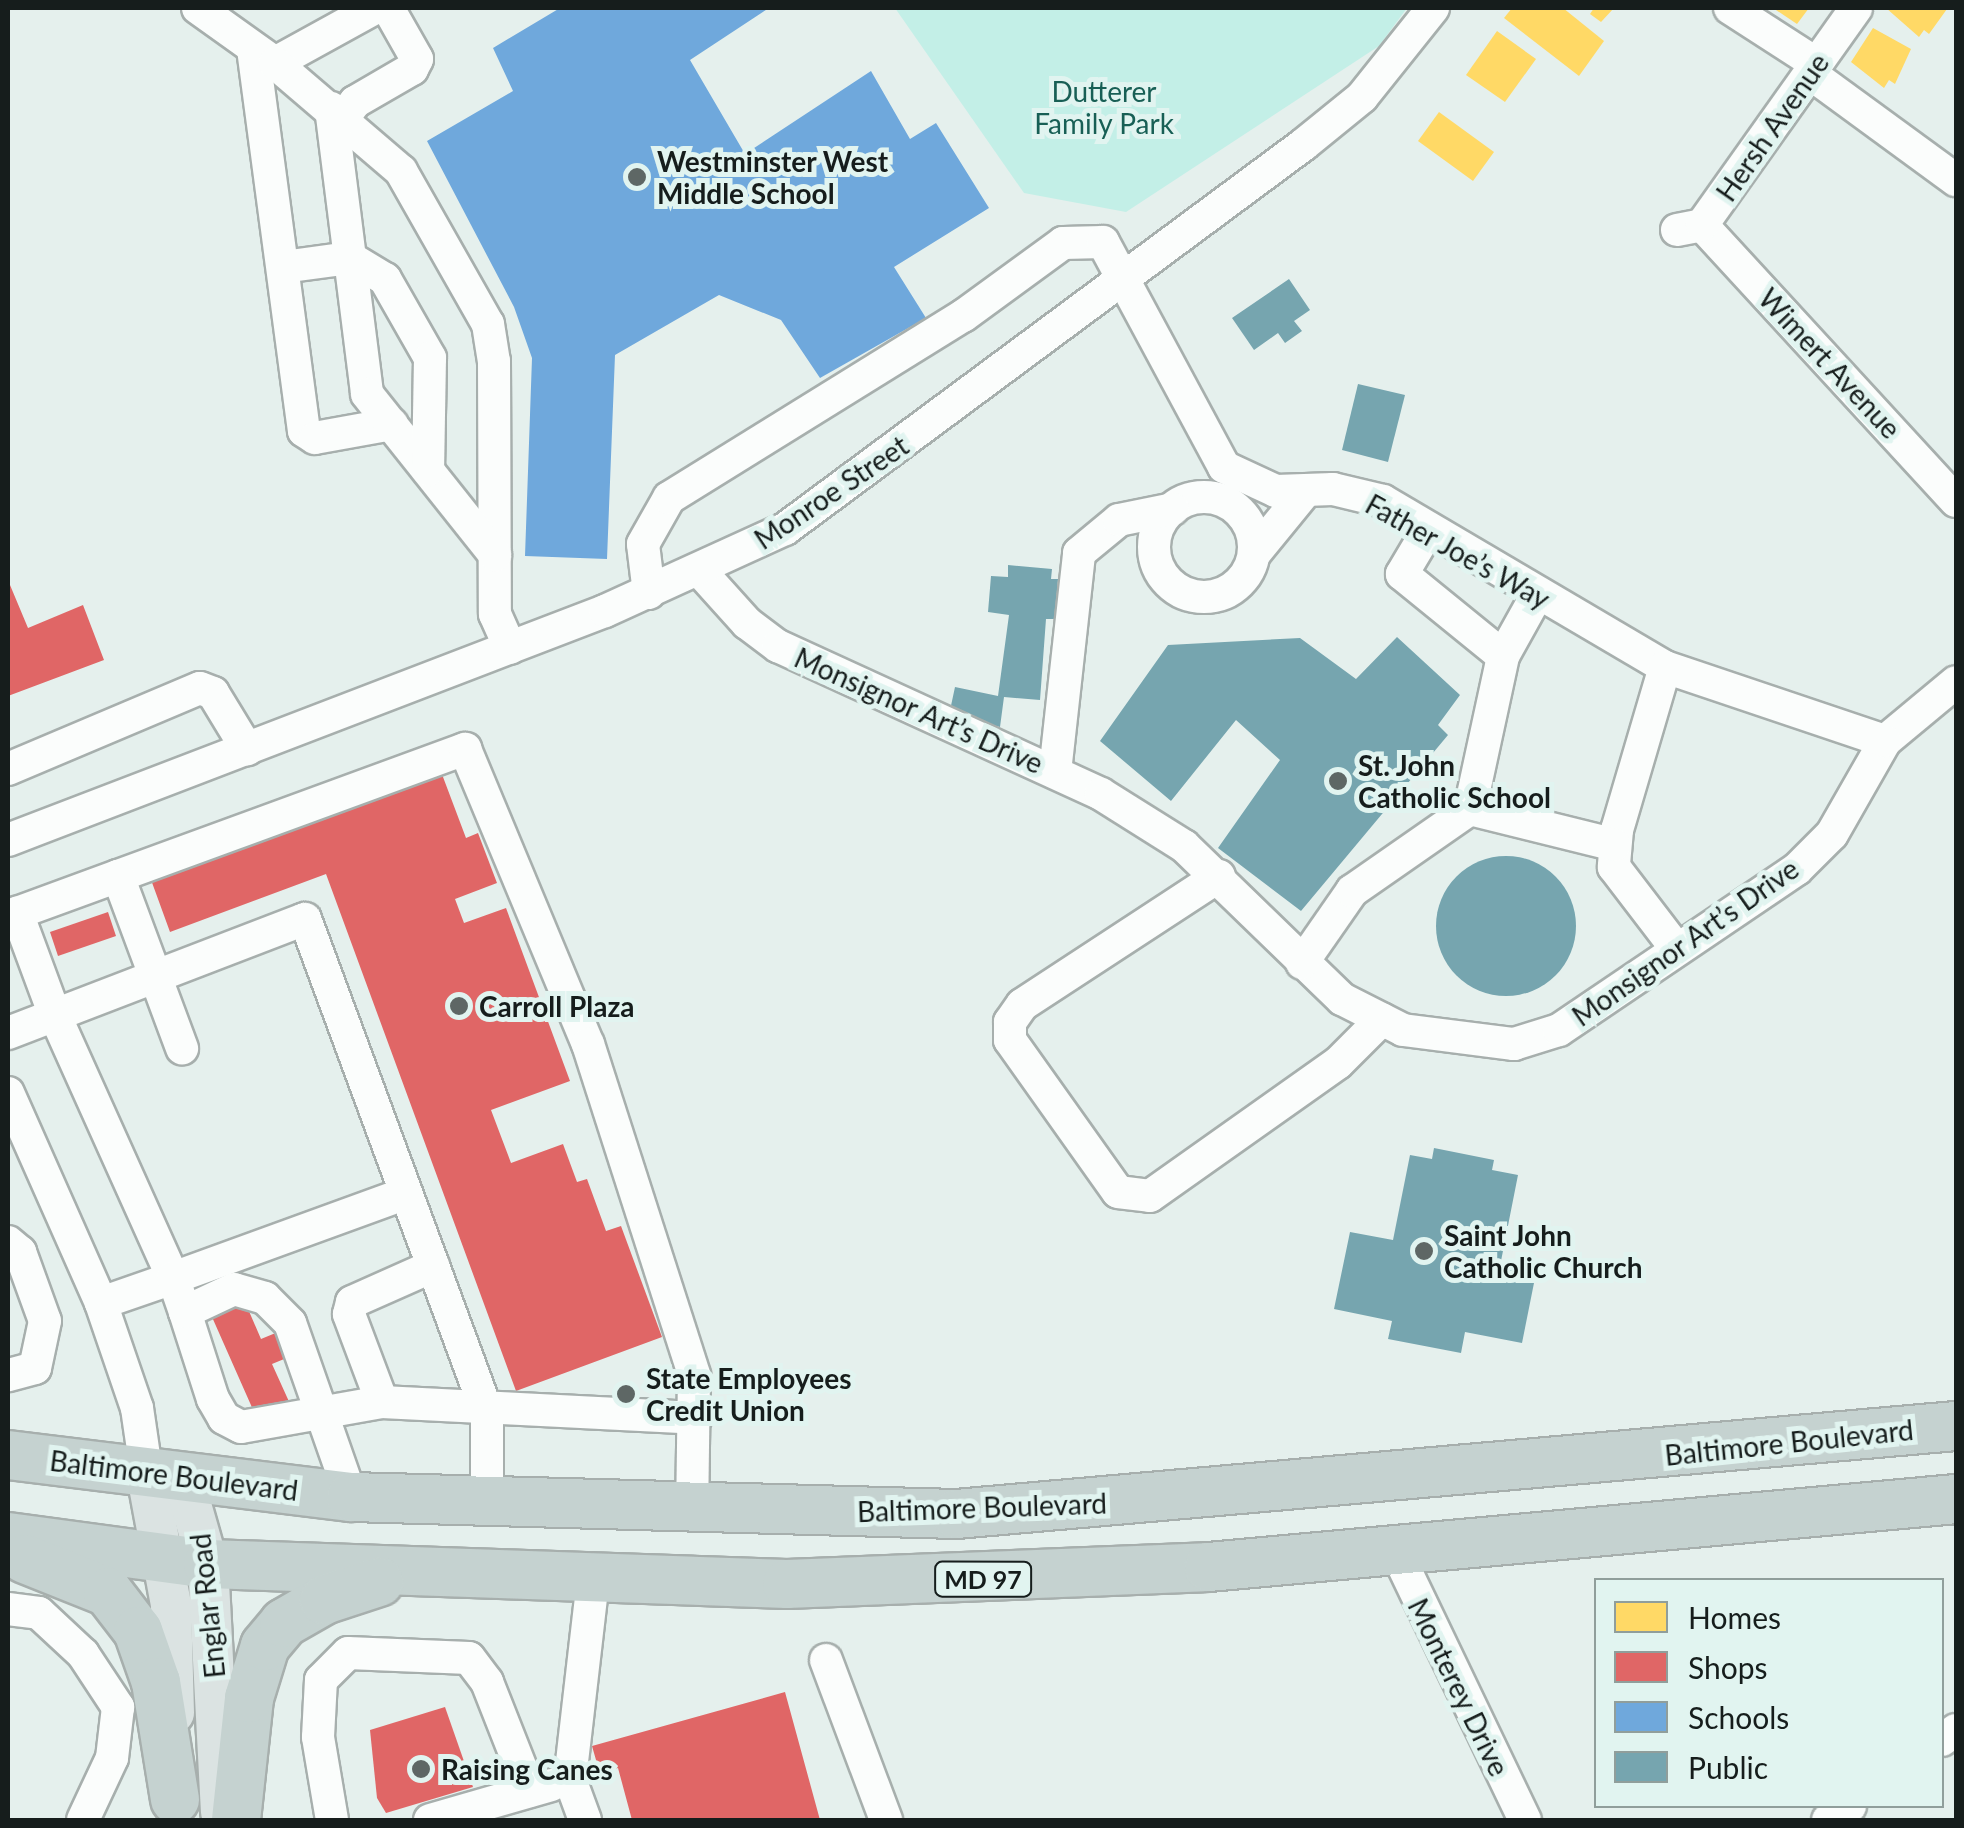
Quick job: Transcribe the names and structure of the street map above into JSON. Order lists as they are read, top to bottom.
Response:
{
  "streets": {
    "highway": ["Baltimore Boulevard", "MD 97"],
    "main road": ["Englar Road"],
    "street": [
      "Hersh Avenue",
      "Wimert Avenue",
      "Monroe Street",
      "Father Joe’s Way",
      "Monsignor Art’s Drive",
      "Monterey Drive"
    ]
  },
  "crossings": [
    ["Hersh Avenue", "Wimert Avenue"],
    ["Monroe Street", "Father Joe’s Way"],
    ["Monroe Street", "Monsignor Art’s Drive"],
    ["Father Joe’s Way", "Monsignor Art’s Drive"],
    ["Baltimore Boulevard", "Englar Road"],
    ["MD 97", "Englar Road"],
    ["MD 97", "Monterey Drive"]
  ],
  "parks": ["Dutterer Family Park"],
  "places": [
    "Westminster West Middle School",
    "St. John Catholic School",
    "Carroll Plaza",
    "Saint John Catholic Church",
    "State Employees Credit Union",
    "Raising Canes"
  ],
  "legend": [
    "Homes",
    "Shops",
    "Schools",
    "Public"
  ]
}
